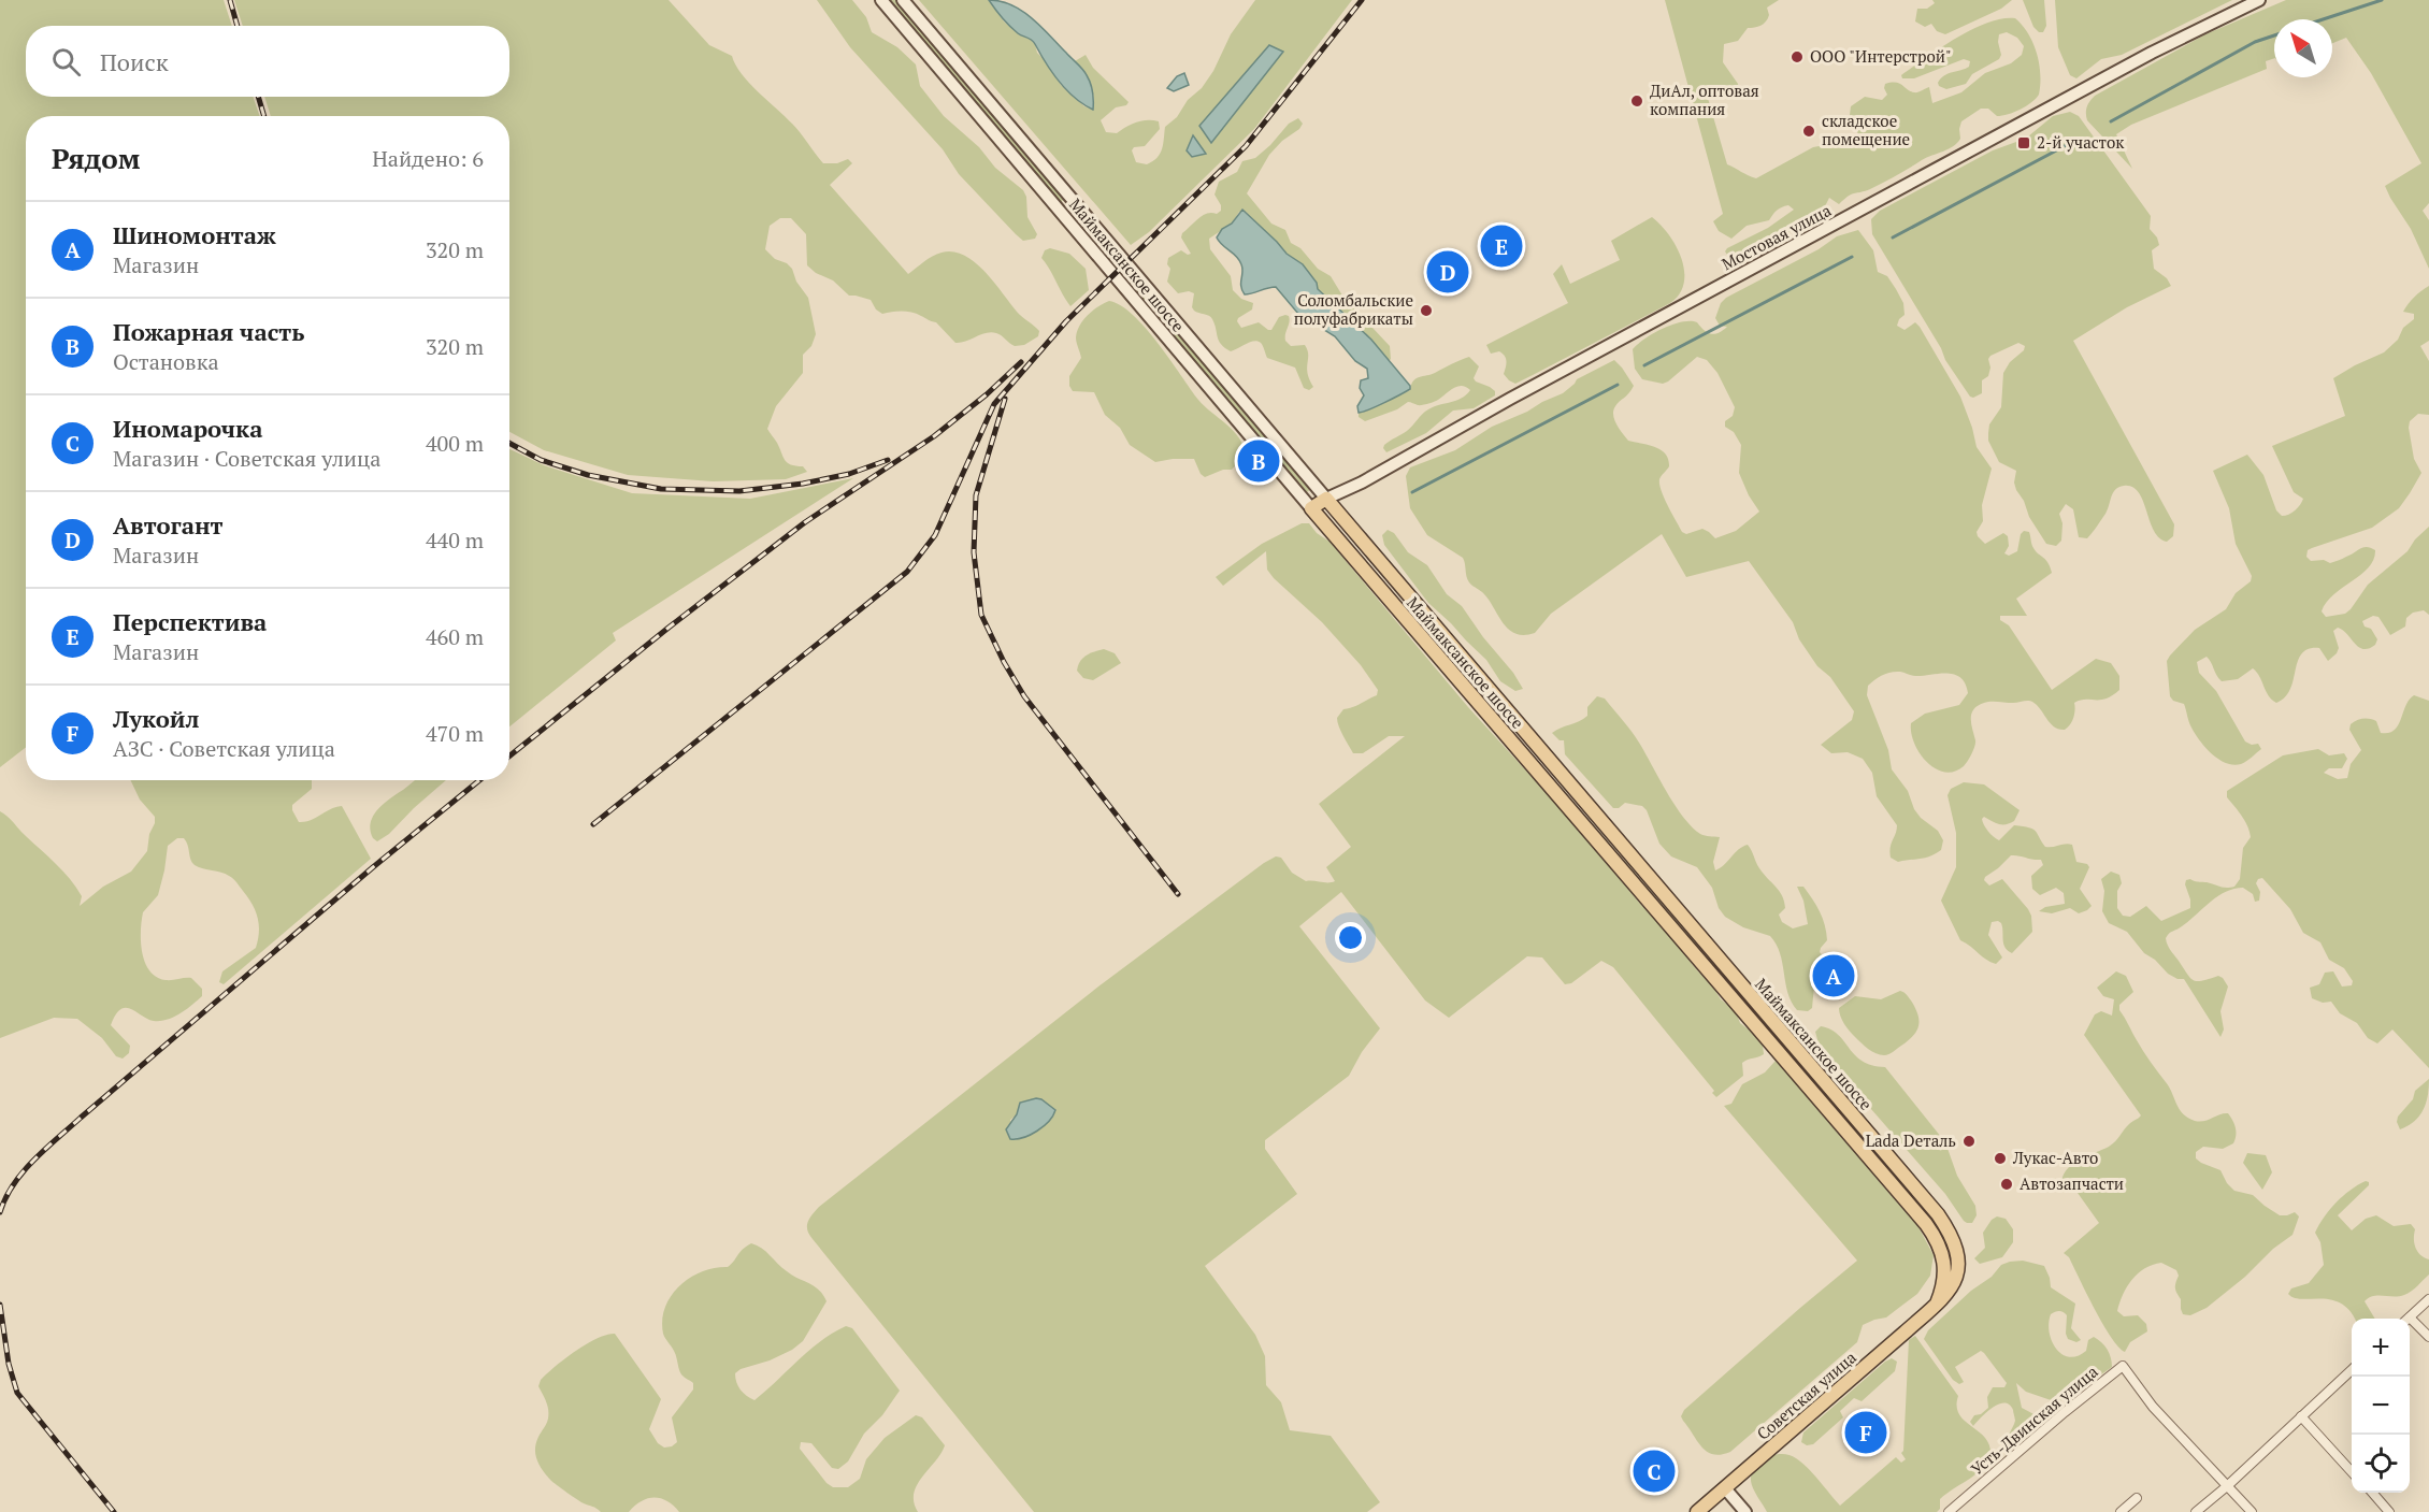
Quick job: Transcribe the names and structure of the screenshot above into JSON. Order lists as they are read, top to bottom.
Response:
{
  "streets": {
    "main road": ["Мостовая улица", "Маймаксанское шоссе", "Советская улица"],
    "street": ["Усть-Двинская улица"]
  },
  "crossings": [
    ["Мостовая улица", "Маймаксанское шоссе"],
    ["Маймаксанское шоссе", "Советская улица"]
  ],
  "places": {
    "other": [
      "ООО \"Интерстрой\"",
      "ДиАл, оптовая компания",
      "складское помещение",
      "Соломбальские полуфабрикаты",
      "Lada Dеталь",
      "Лукас-Авто",
      "Автозапчасти"
    ],
    "transit": ["2-й участок"]
  },
  "north": "top left",
  "page": {
    "search": "Поиск",
    "heading": ["Рядом", "Найдено: 6"],
    "list": [
      {
        "mark": "A",
        "name": "Шиномонтаж",
        "note": "Магазин",
        "value": "320 m"
      },
      {
        "mark": "B",
        "name": "Пожарная часть",
        "note": "Остановка",
        "value": "320 m"
      },
      {
        "mark": "C",
        "name": "Иномарочка",
        "note": "Магазин · Советская улица",
        "value": "400 m"
      },
      {
        "mark": "D",
        "name": "Автогант",
        "note": "Магазин",
        "value": "440 m"
      },
      {
        "mark": "E",
        "name": "Перспектива",
        "note": "Магазин",
        "value": "460 m"
      },
      {
        "mark": "F",
        "name": "Лукойл",
        "note": "АЗС · Советская улица",
        "value": "470 m"
      }
    ],
    "pins": [
      "E",
      "D",
      "B",
      "A",
      "F",
      "C"
    ],
    "map_buttons": ["+", "−"]
  }
}
